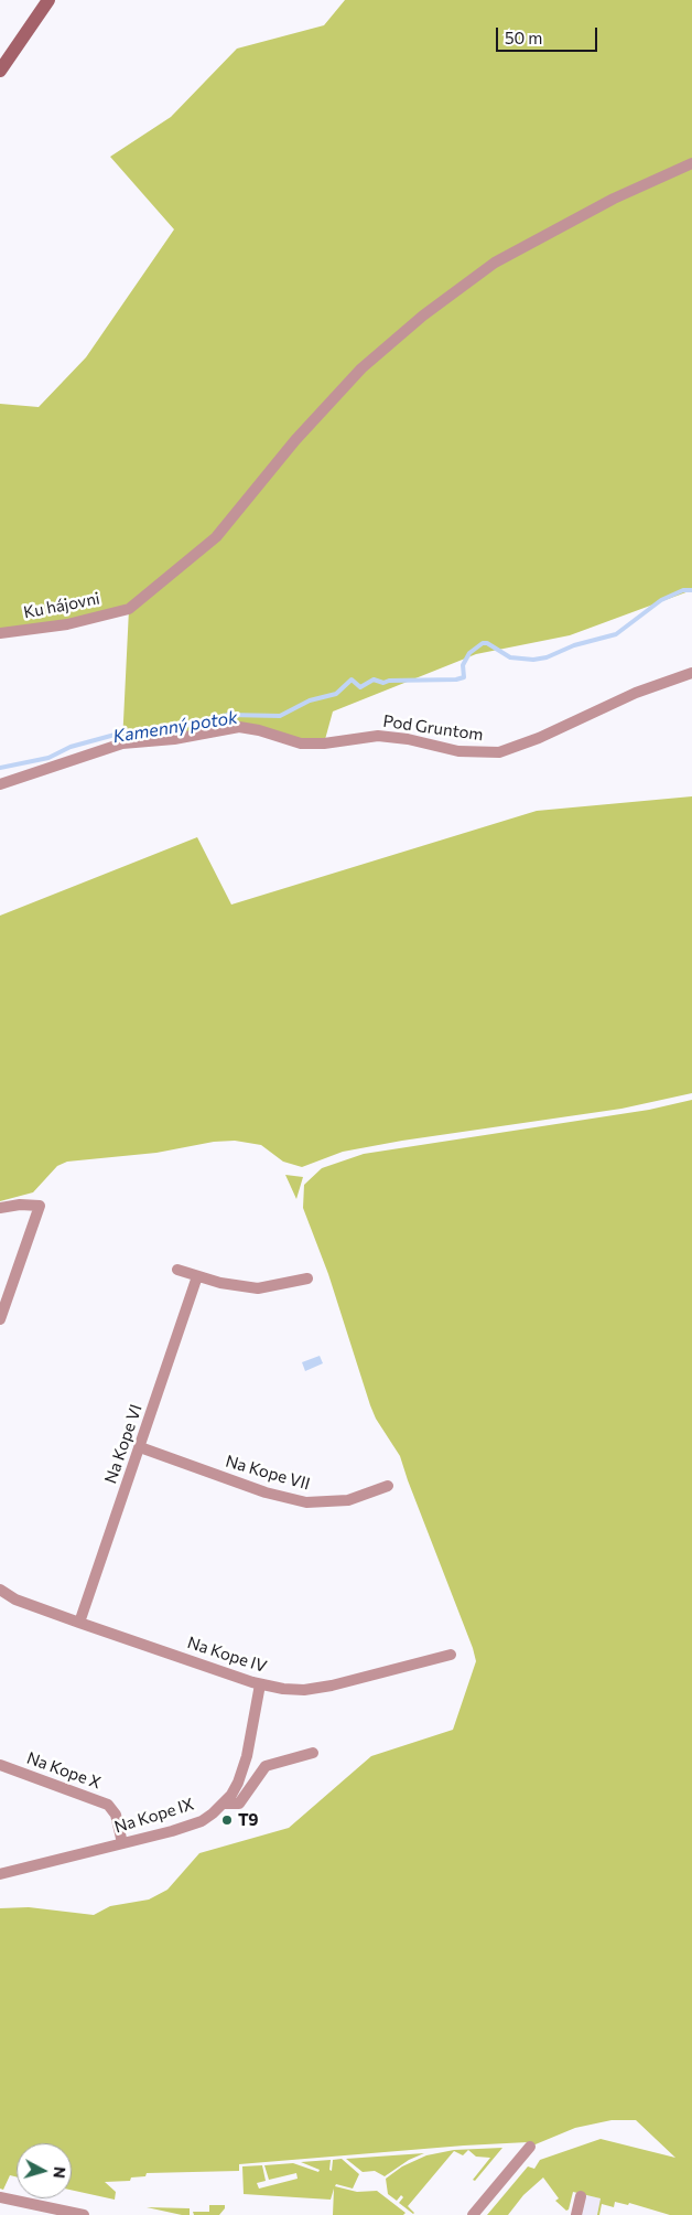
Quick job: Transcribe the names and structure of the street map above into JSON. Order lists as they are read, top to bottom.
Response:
{
  "streets": {
    "street": [
      "Ku hájovni",
      "Pod Gruntom",
      "Na Kope VI",
      "Na Kope VII",
      "Na Kope IV",
      "Na Kope X",
      "Na Kope IX"
    ]
  },
  "crossings": [
    ["Na Kope VI", "Na Kope VII"],
    ["Na Kope VI", "Na Kope IV"],
    ["Na Kope IV", "Na Kope IX"],
    ["Na Kope X", "Na Kope IX"]
  ],
  "water": ["Kamenný potok"],
  "places": ["T9"],
  "scale_bar": "50 m",
  "north": "right"
}
